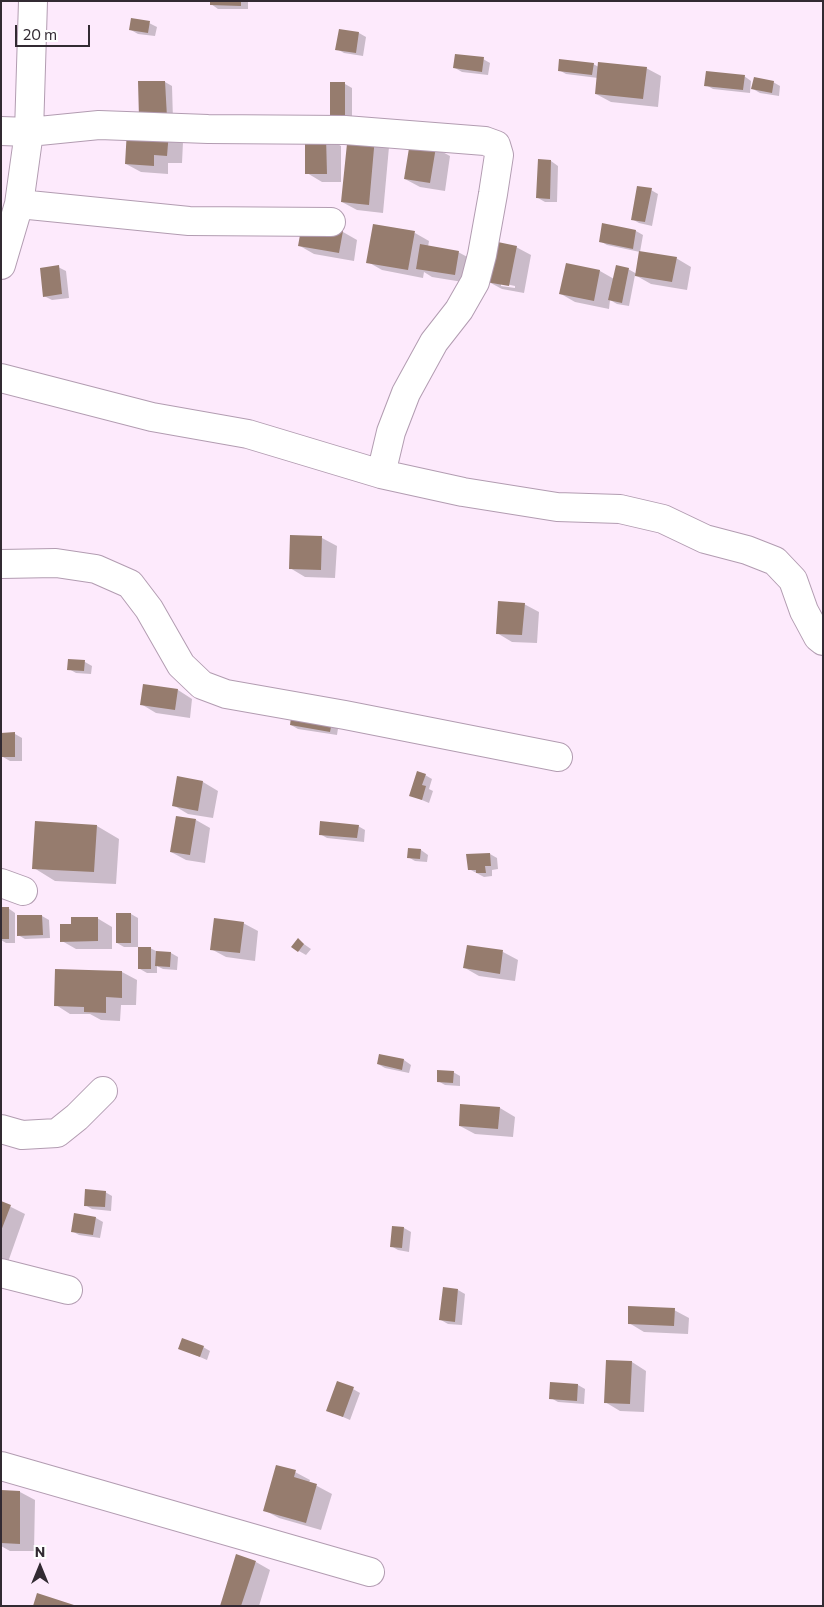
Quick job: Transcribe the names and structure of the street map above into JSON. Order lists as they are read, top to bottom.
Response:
{
  "scale_bar": "20 m",
  "north": "top"
}
